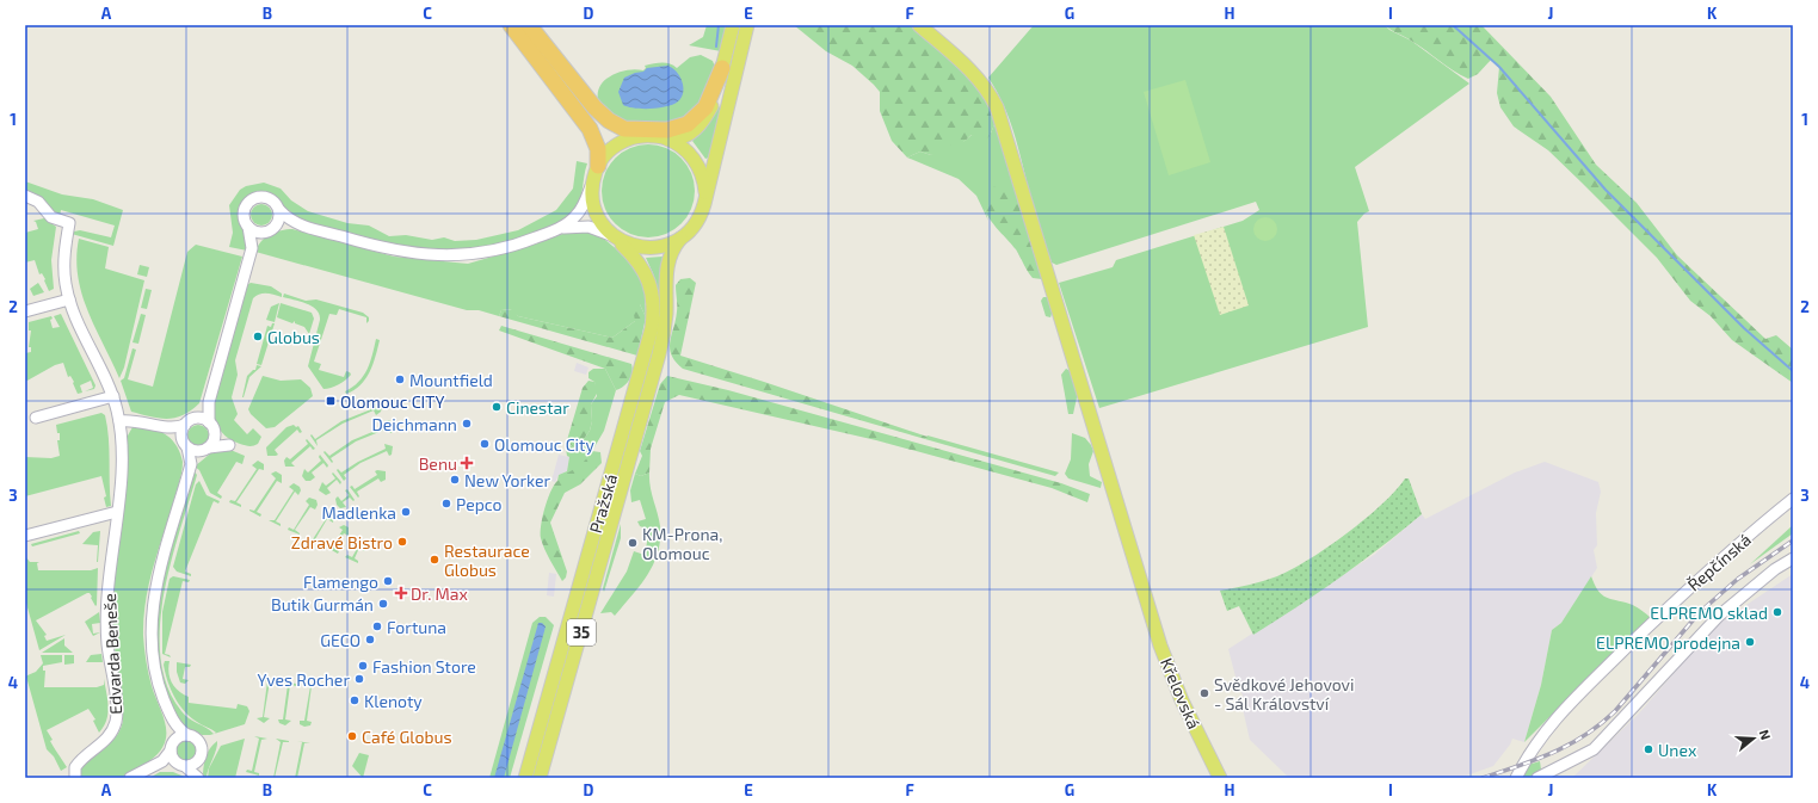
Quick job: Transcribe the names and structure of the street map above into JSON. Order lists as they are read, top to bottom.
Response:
{
  "streets": {
    "main road": ["Pražská", "35", "Křelovská"],
    "street": ["Řepčínská", "Edvarda Beneše"]
  },
  "places": {
    "other": [
      "Globus",
      "Mountfield",
      "Cinestar",
      "Deichmann",
      "Olomouc City",
      "New Yorker",
      "Pepco",
      "Madlenka",
      "Zdravé Bistro",
      "KM-Prona, Olomouc",
      "Restaurace Globus",
      "Flamengo",
      "Butik Gurmán",
      "ELPREMO sklad",
      "Fortuna",
      "GECO",
      "ELPREMO prodejna",
      "Fashion Store",
      "Yves Rocher",
      "Svědkové Jehovovi - Sál Království",
      "Klenoty",
      "Café Globus",
      "Unex"
    ],
    "transit": ["Olomouc CITY"],
    "health": ["Benu", "Dr. Max"]
  },
  "north": "right",
  "grid": {
    "columns": [
      "A",
      "B",
      "C",
      "D",
      "E",
      "F",
      "G",
      "H",
      "I",
      "J",
      "K"
    ],
    "rows": [
      "1",
      "2",
      "3",
      "4"
    ]
  }
}
